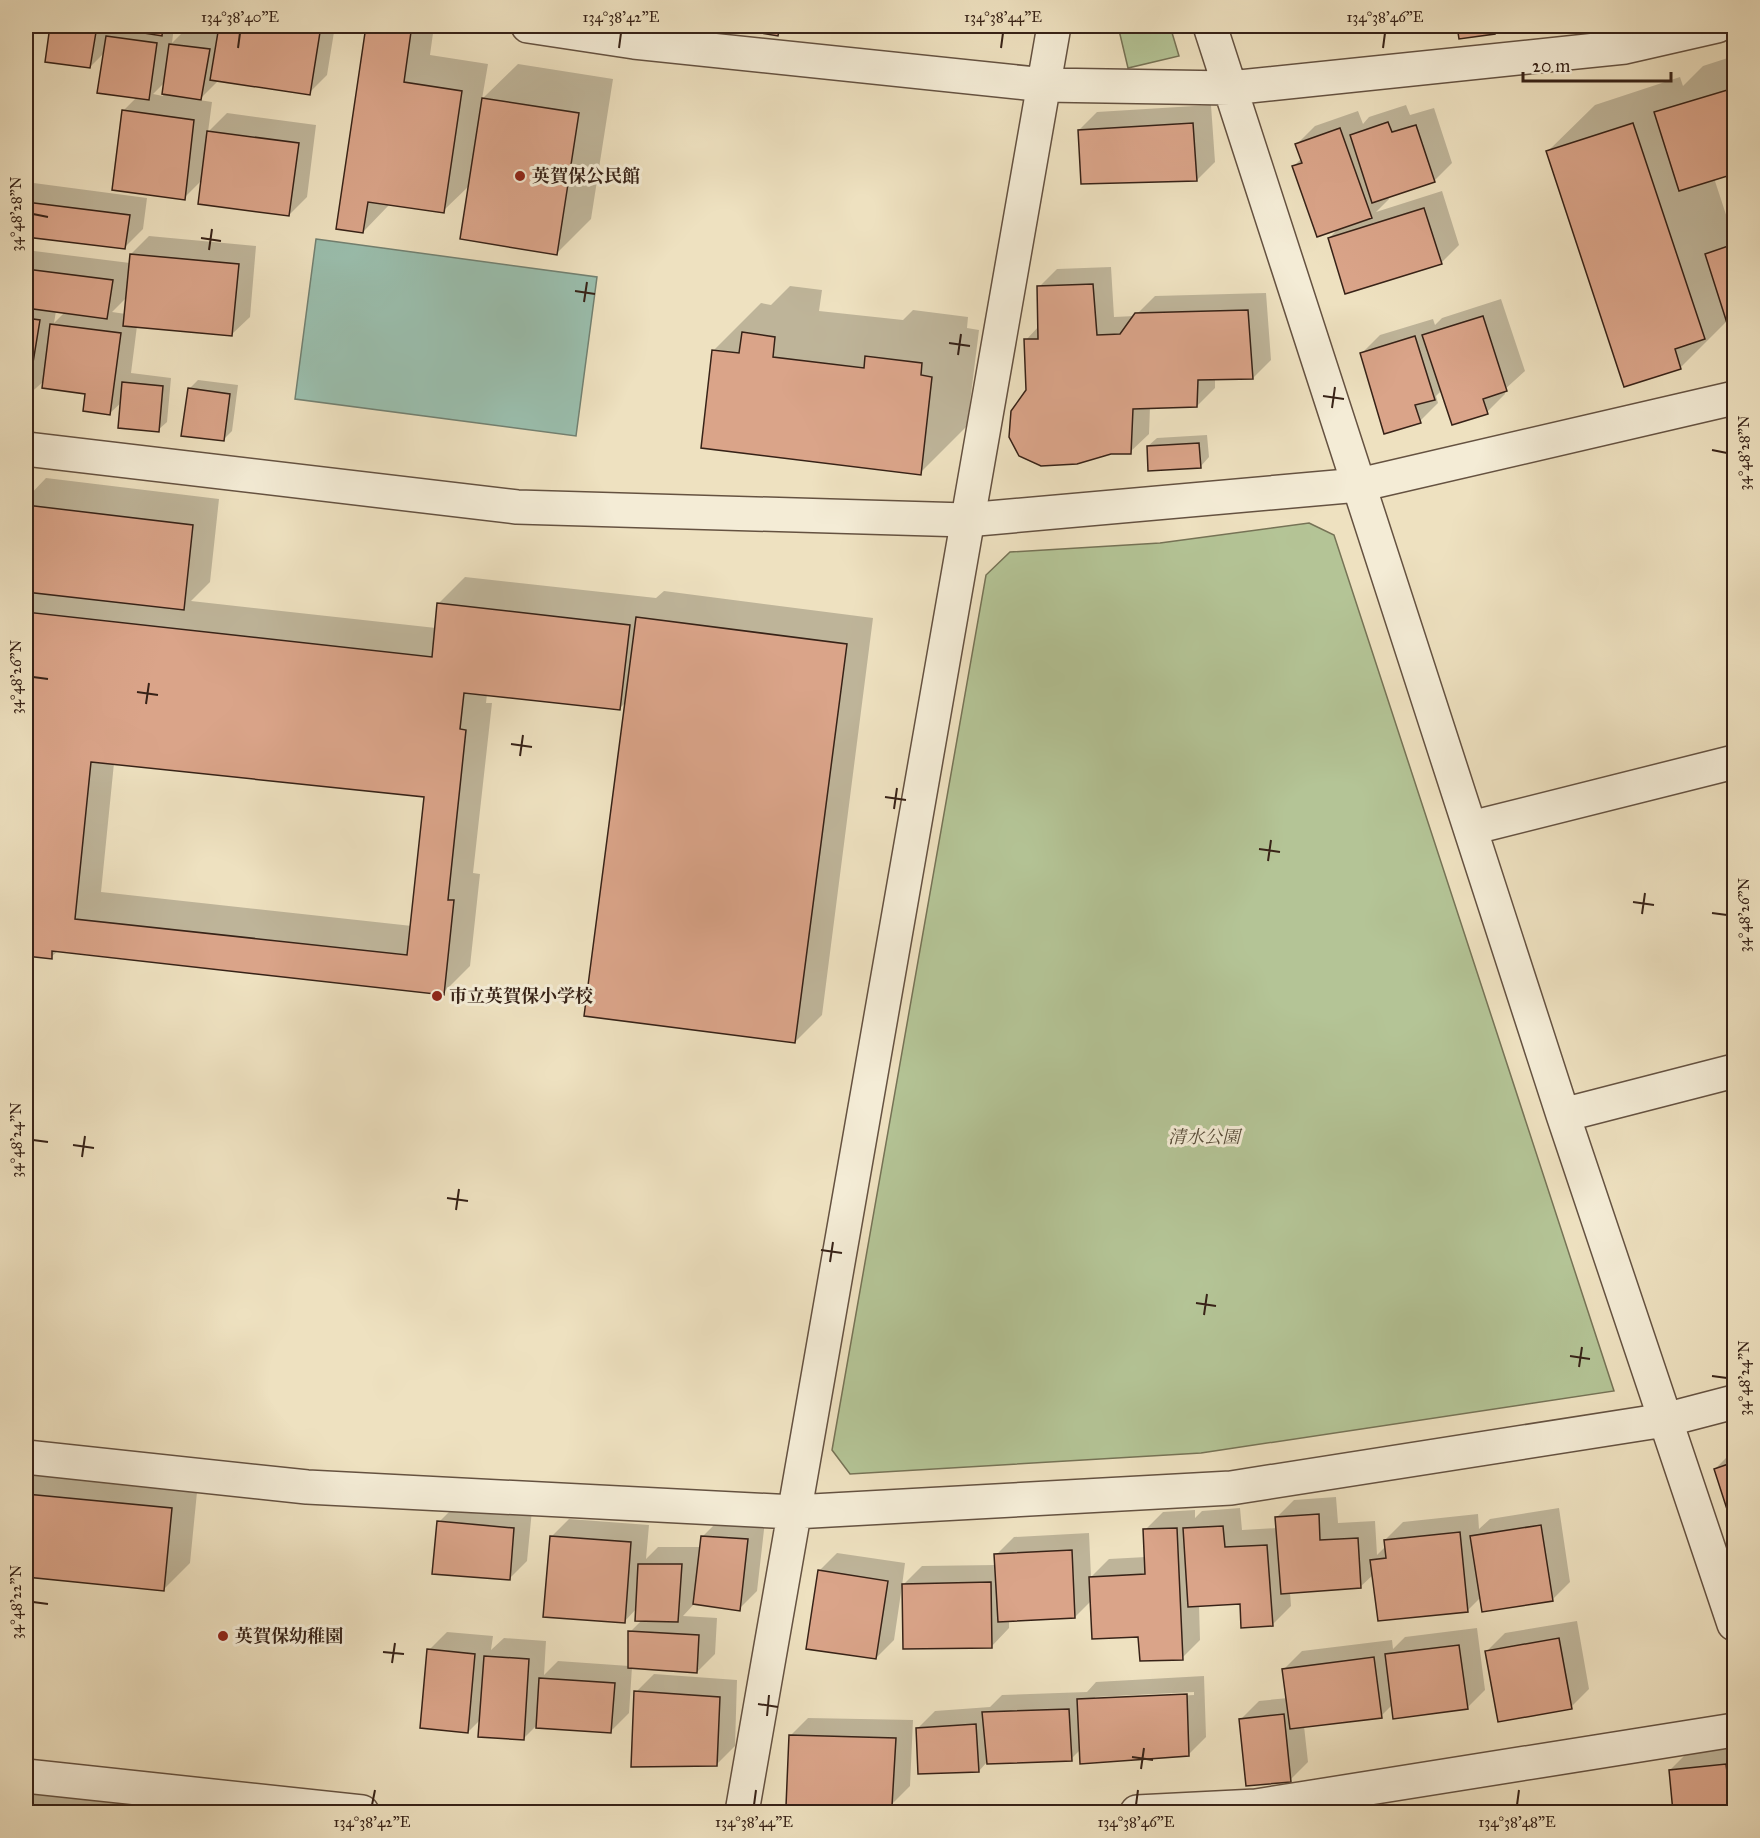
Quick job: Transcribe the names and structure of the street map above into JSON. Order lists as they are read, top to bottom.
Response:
{
  "parks": ["清水公園"],
  "places": ["英賀保公民館", "市立英賀保小学校", "英賀保幼稚園"],
  "scale_bar": "20 m",
  "coordinates": [
    "134°38'40\"E",
    "134°38'42\"E",
    "134°38'44\"E",
    "134°38'46\"E",
    "34°48'28\"N",
    "34°48'26\"N",
    "34°48'24\"N",
    "34°48'22\"N",
    "134°38'48\"E"
  ]
}
